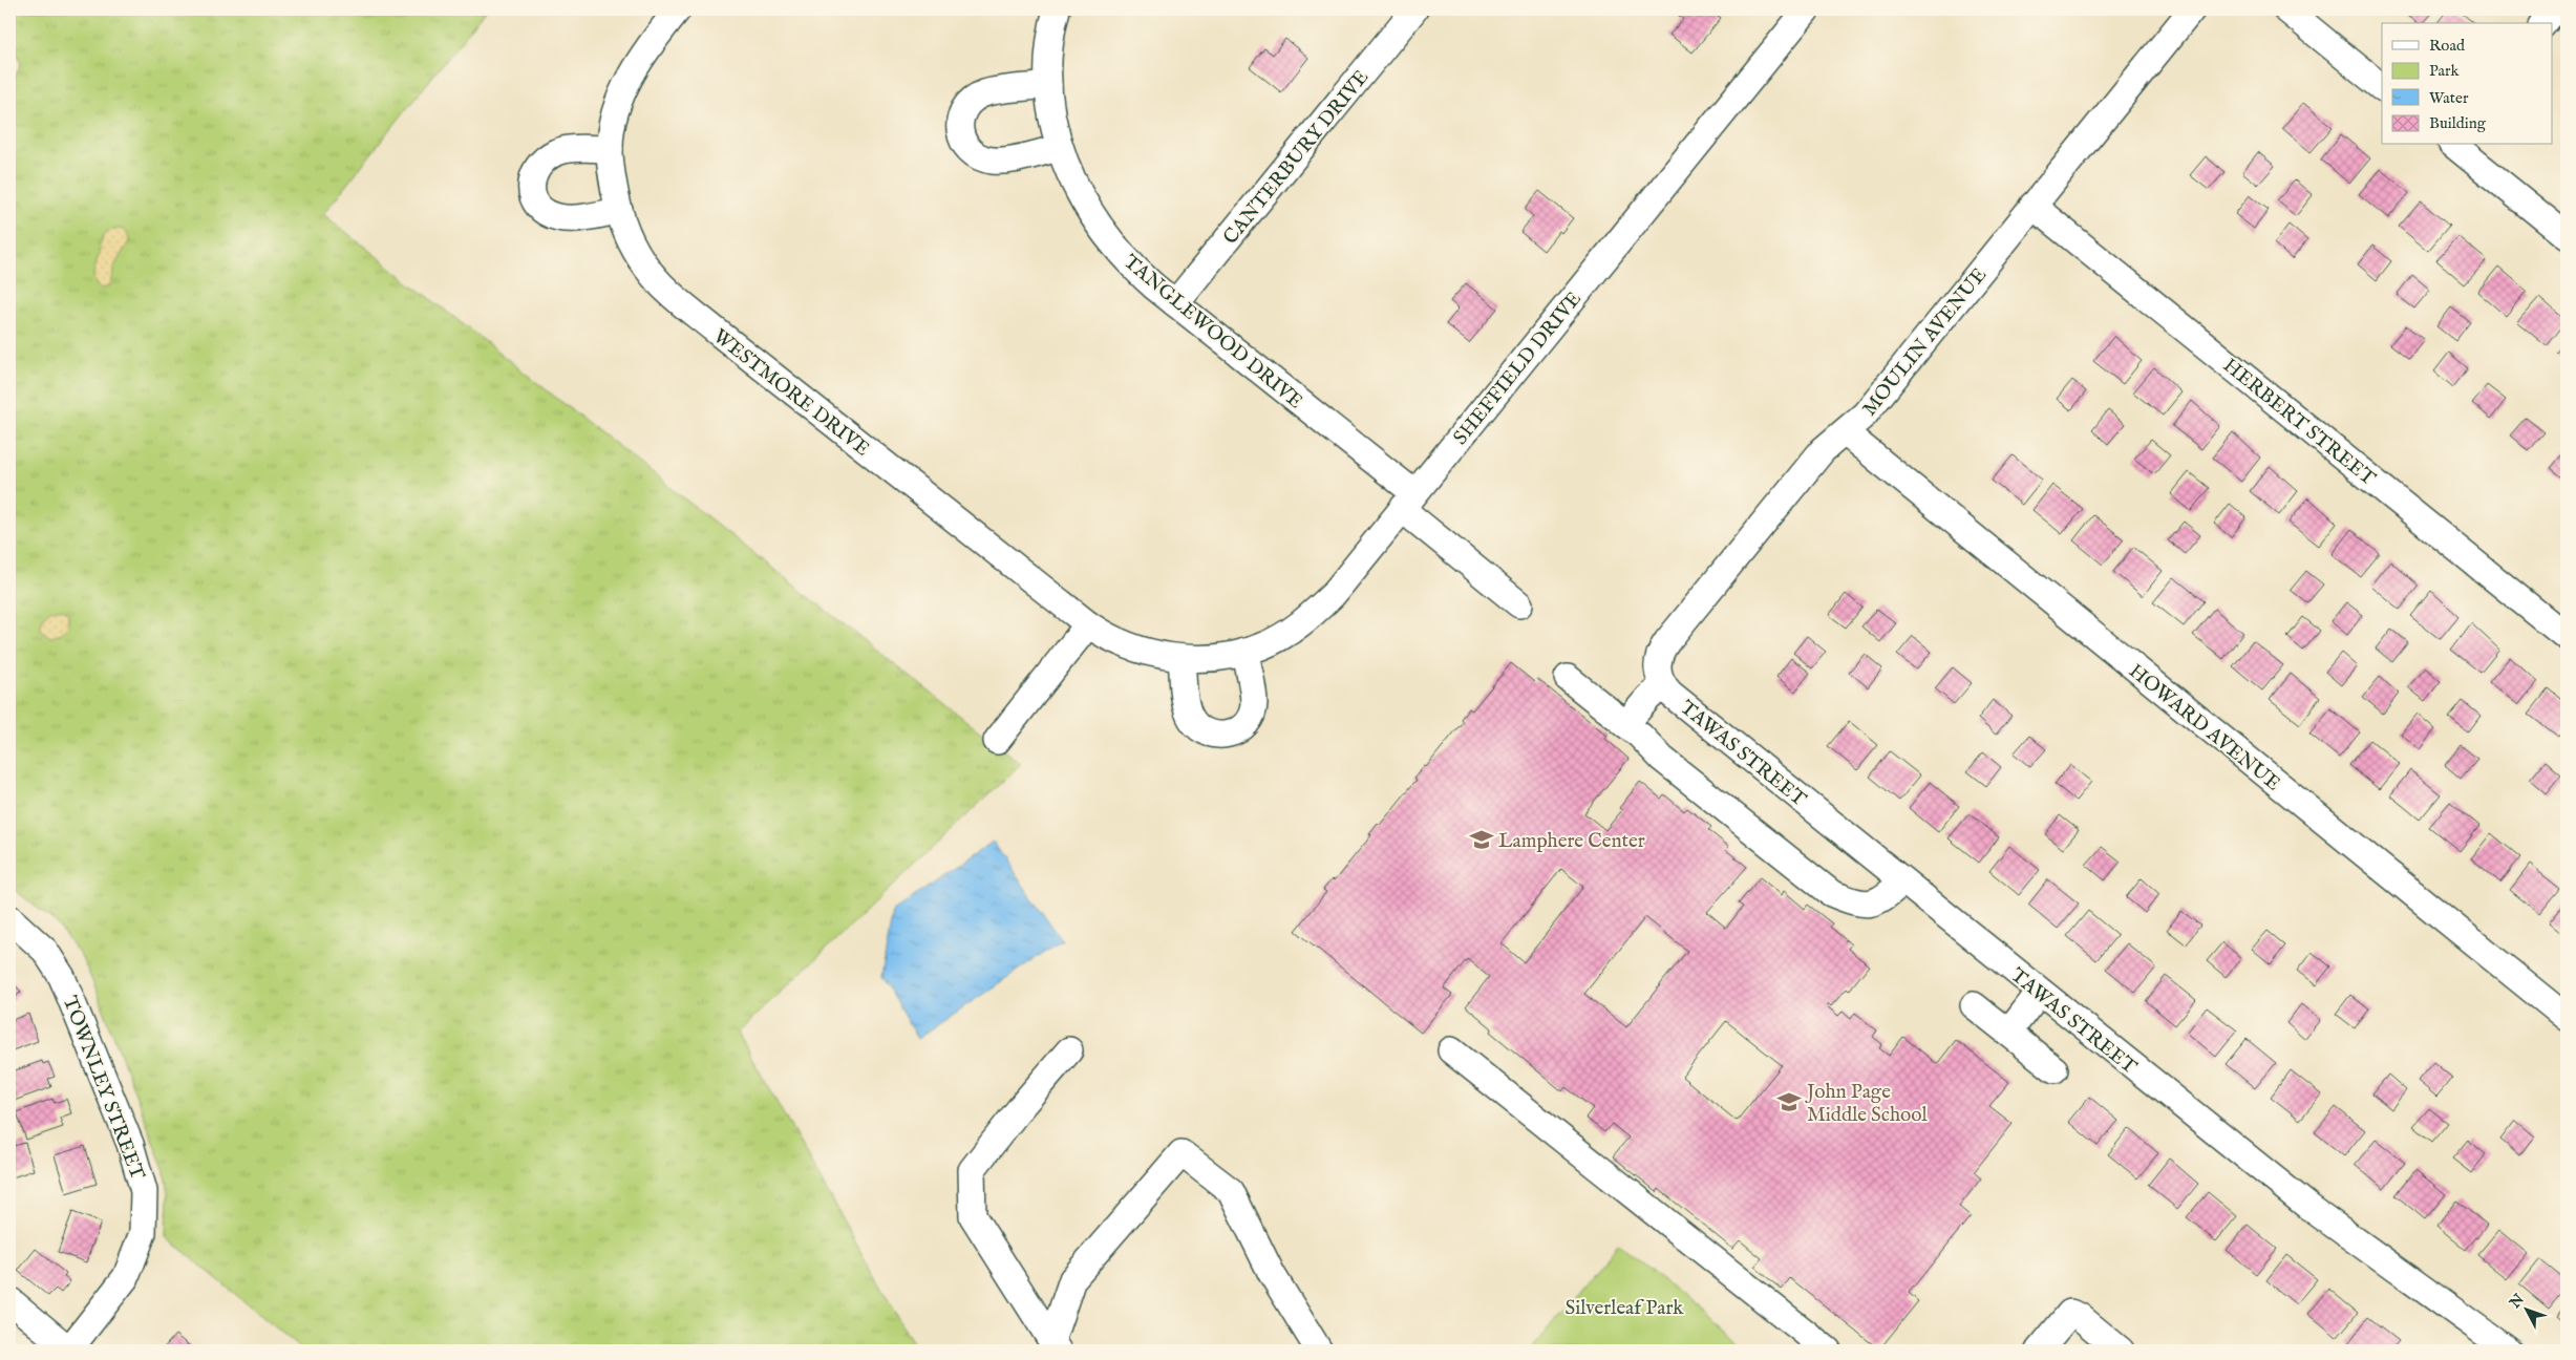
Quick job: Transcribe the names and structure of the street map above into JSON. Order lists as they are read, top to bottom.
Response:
{
  "streets": {
    "street": [
      "CANTERBURY DRIVE",
      "TANGLEWOOD DRIVE",
      "MOULIN AVENUE",
      "SHEFFIELD DRIVE",
      "WESTMORE DRIVE",
      "HERBERT STREET",
      "HOWARD AVENUE",
      "TAWAS STREET",
      "TOWNLEY STREET"
    ]
  },
  "crossings": [
    ["CANTERBURY DRIVE", "TANGLEWOOD DRIVE"],
    ["TANGLEWOOD DRIVE", "SHEFFIELD DRIVE"],
    ["MOULIN AVENUE", "HERBERT STREET"],
    ["MOULIN AVENUE", "HOWARD AVENUE"],
    ["MOULIN AVENUE", "TAWAS STREET"],
    ["SHEFFIELD DRIVE", "WESTMORE DRIVE"]
  ],
  "parks": ["Silverleaf Park"],
  "places": {
    "school or university": ["Lamphere Center", "John Page Middle School"]
  },
  "legend": [
    "Road",
    "Park",
    "Water",
    "Building"
  ],
  "north": "top left"
}
